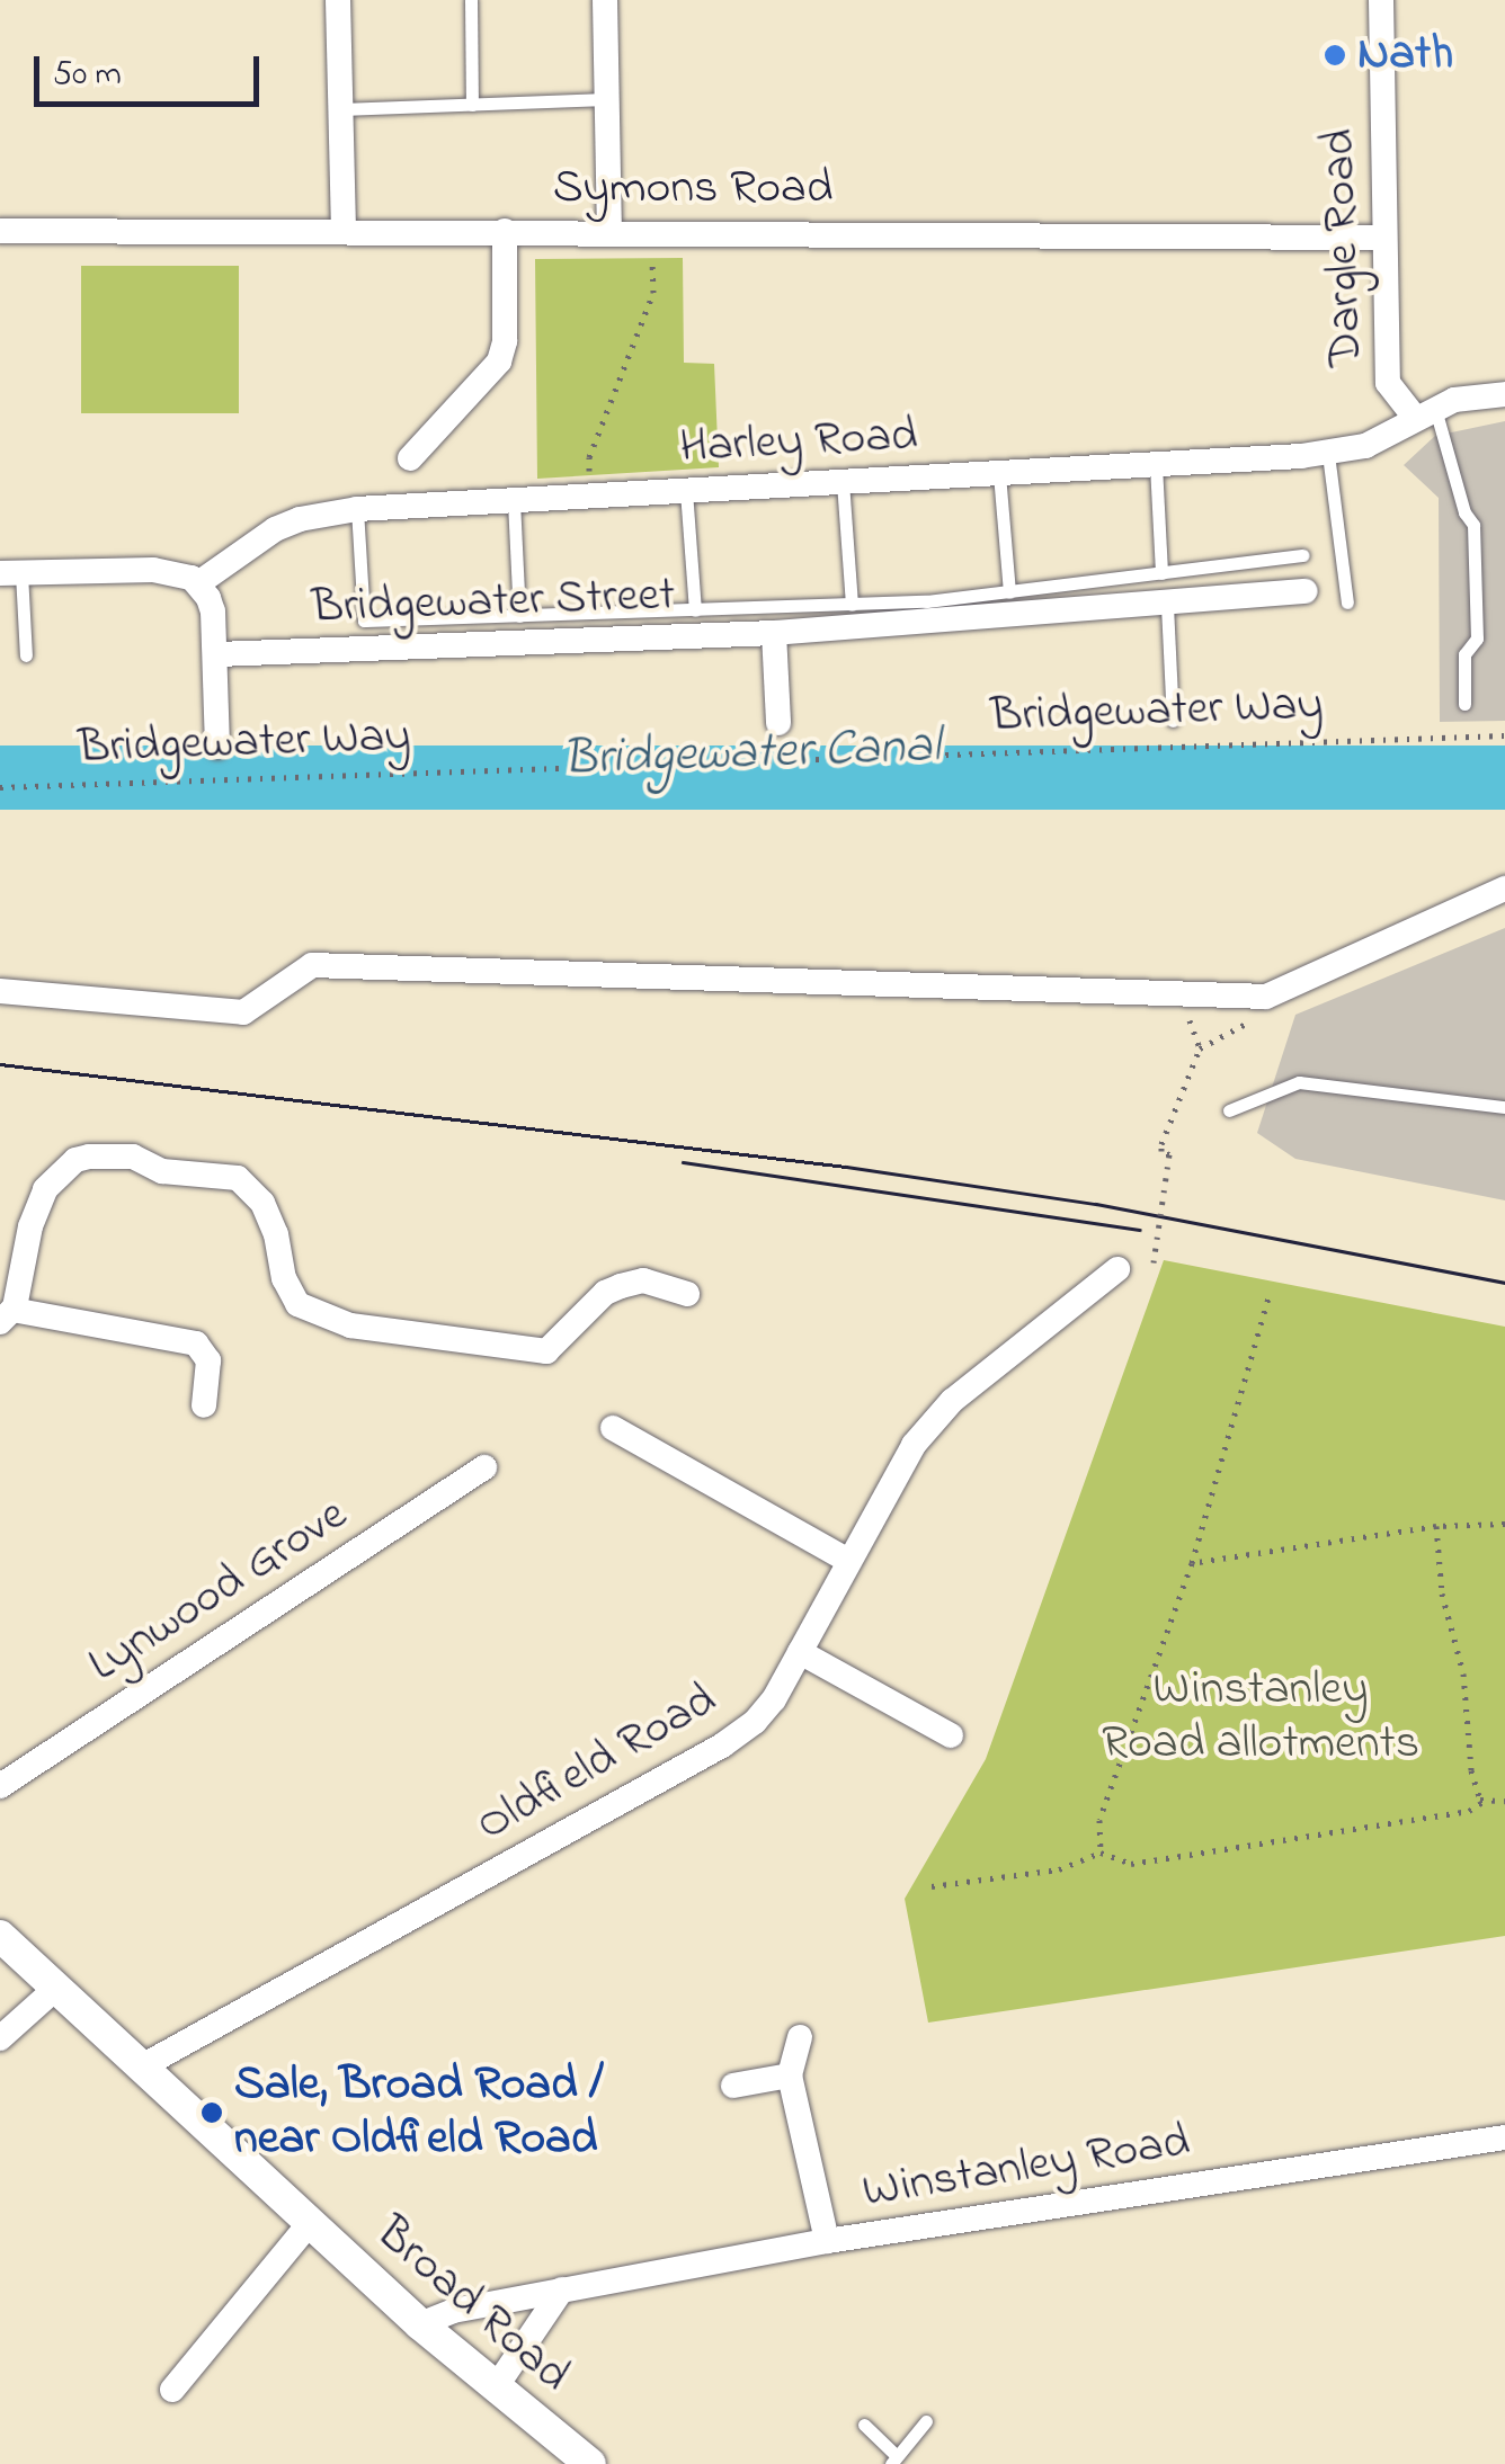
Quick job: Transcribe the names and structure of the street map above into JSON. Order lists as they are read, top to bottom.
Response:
{
  "streets": {
    "street": [
      "Symons Road",
      "Dargle Road",
      "Harley Road",
      "Bridgewater Street",
      "Lynwood Grove",
      "Oldfield Road",
      "Winstanley Road",
      "Broad Road"
    ],
    "path": ["Bridgewater Way"]
  },
  "crossings": [
    ["Symons Road", "Dargle Road"],
    ["Dargle Road", "Harley Road"],
    ["Oldfield Road", "Broad Road"],
    ["Winstanley Road", "Broad Road"]
  ],
  "water": ["Bridgewater Canal"],
  "parks": ["Winstanley Road allotments"],
  "places": ["Nath", "Sale, Broad Road / near Oldfield Road"],
  "scale_bar": "50 m"
}
